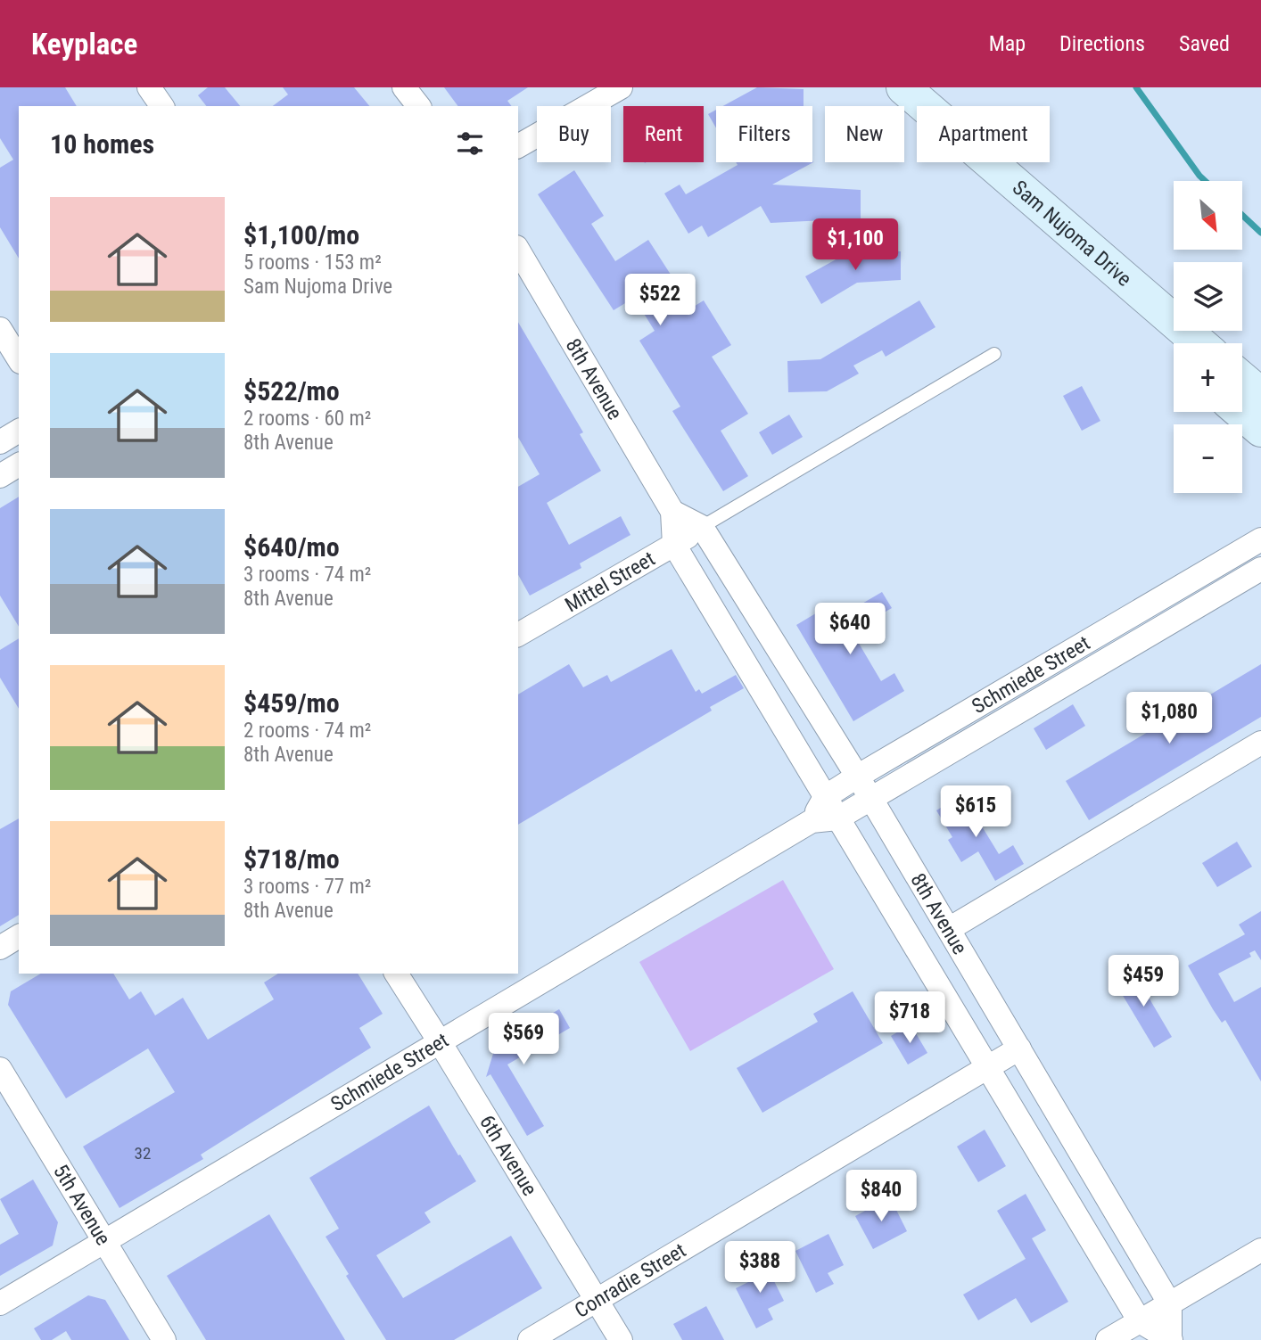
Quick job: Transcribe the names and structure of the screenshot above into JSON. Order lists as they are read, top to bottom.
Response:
{
  "streets": {
    "main road": ["Sam Nujoma Drive"],
    "street": [
      "8th Avenue",
      "Mittel Street",
      "Schmiede Street",
      "6th Avenue",
      "5th Avenue",
      "Conradie Street"
    ]
  },
  "crossings": [
    ["8th Avenue", "Mittel Street"],
    ["8th Avenue", "Schmiede Street"],
    ["8th Avenue", "Conradie Street"],
    ["Schmiede Street", "6th Avenue"],
    ["Schmiede Street", "5th Avenue"],
    ["6th Avenue", "Conradie Street"]
  ],
  "house_numbers": ["32"],
  "north": "bottom right",
  "page": {
    "header": "Keyplace",
    "nav": ["Map", "Directions", "Saved"],
    "chip": [
      "Buy",
      "Rent",
      "Filters",
      "New",
      "Apartment"
    ],
    "heading": "10 homes",
    "map_buttons": ["+", "−"],
    "list": [
      {
        "name": "$1,100/mo",
        "note": "5 rooms · 153 m² · Sam Nujoma Drive"
      },
      {
        "name": "$522/mo",
        "note": "2 rooms · 60 m² · 8th Avenue"
      },
      {
        "name": "$640/mo",
        "note": "3 rooms · 74 m² · 8th Avenue"
      },
      {
        "name": "$459/mo",
        "note": "2 rooms · 74 m² · 8th Avenue"
      },
      {
        "name": "$718/mo",
        "note": "3 rooms · 77 m² · 8th Avenue"
      }
    ],
    "price": [
      "$1,100",
      "$522",
      "$640",
      "$1,080",
      "$615",
      "$459",
      "$718",
      "$569",
      "$840",
      "$388"
    ]
  }
}
